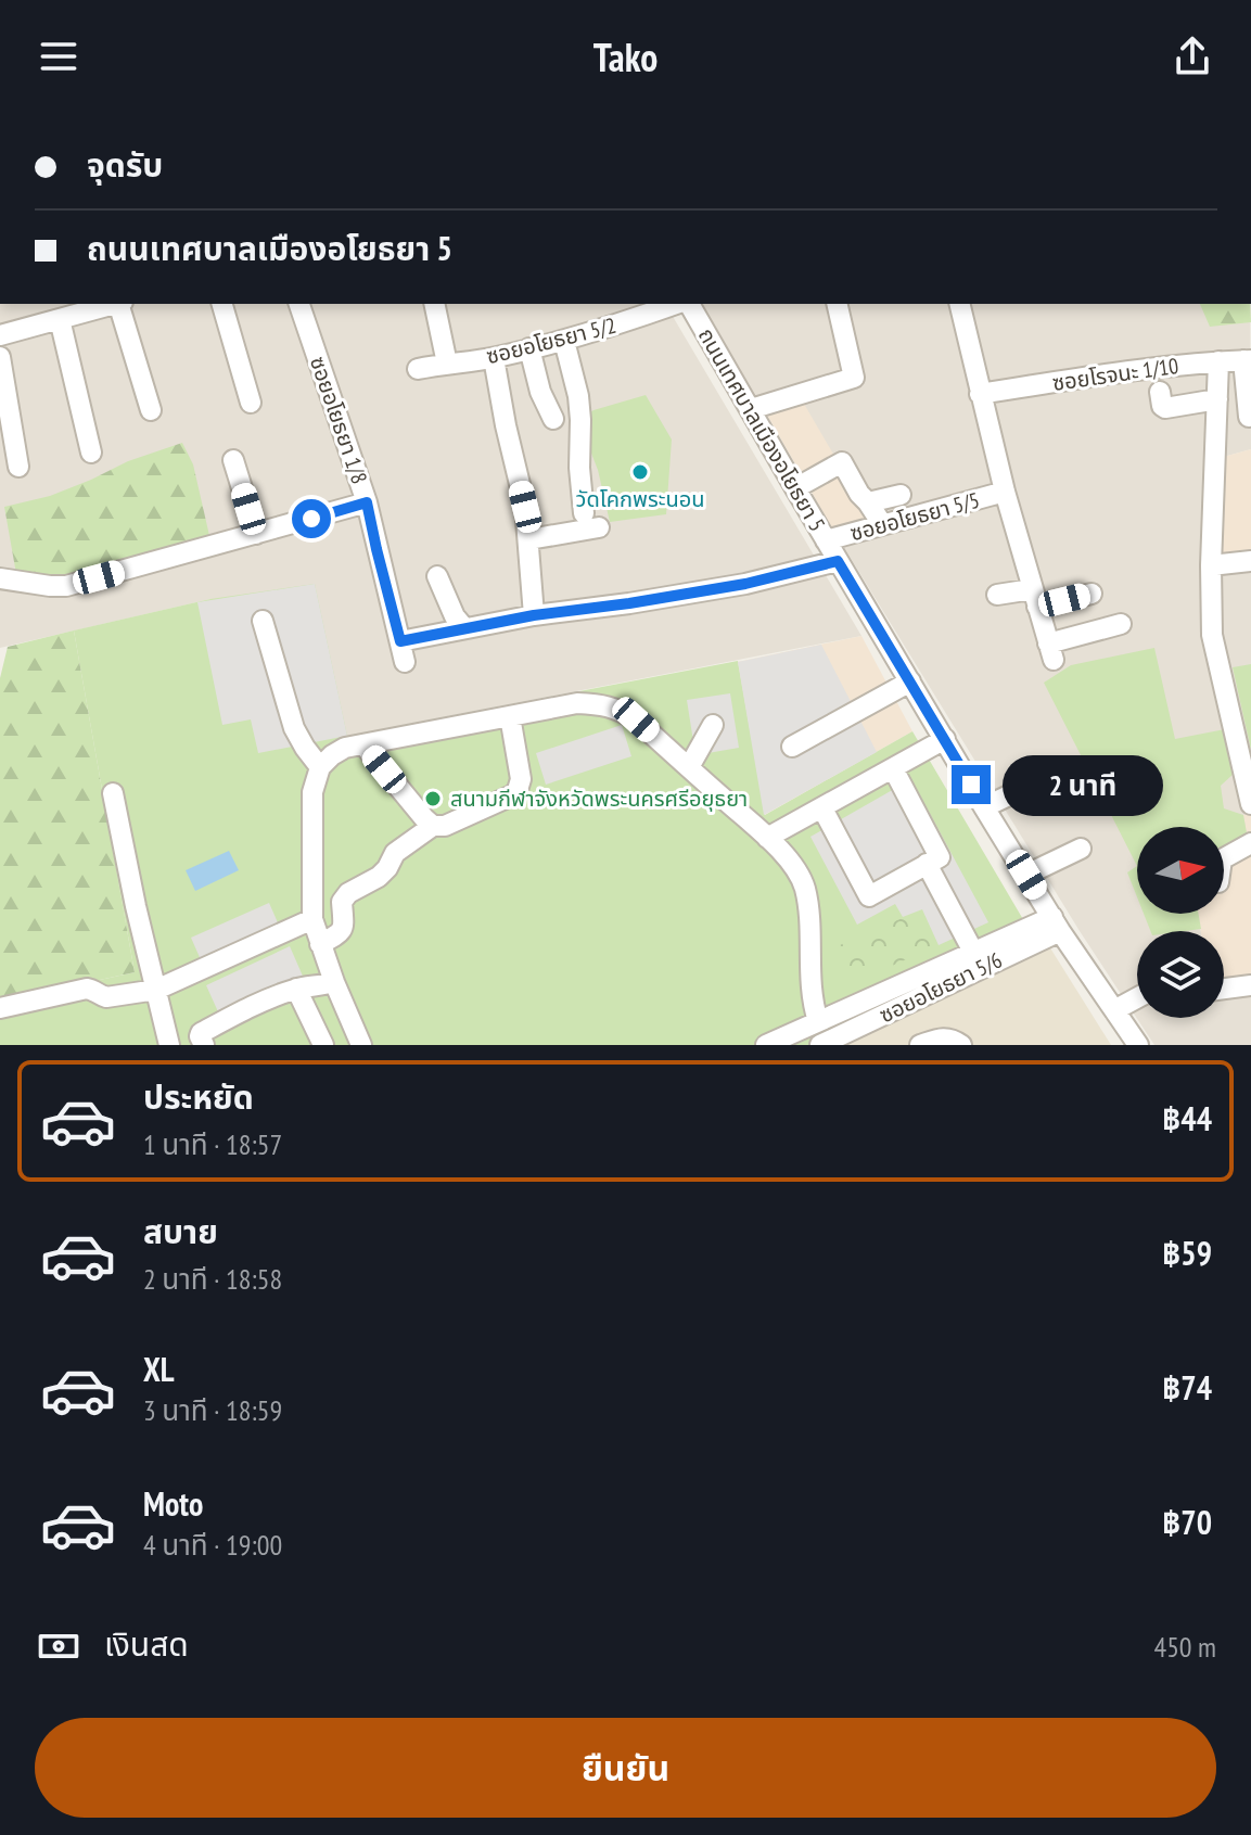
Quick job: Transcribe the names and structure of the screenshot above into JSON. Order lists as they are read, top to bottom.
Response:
{
  "streets": {
    "street": [
      "ซอยอโยธยา 5/2",
      "ซอยโรจนะ 1/10",
      "ซอยอโยธยา 1/8",
      "ถนนเทศบาลเมืองอโยธยา 5",
      "ซอยอโยธยา 5/5",
      "ซอยอโยธยา 5/6"
    ]
  },
  "crossings": [
    ["ถนนเทศบาลเมืองอโยธยา 5", "ซอยอโยธยา 5/5"],
    ["ถนนเทศบาลเมืองอโยธยา 5", "ซอยอโยธยา 5/6"]
  ],
  "places": ["วัดโคกพระนอน", "สนามกีฬาจังหวัดพระนครศรีอยุธยา"],
  "north": "right",
  "page": {
    "header": "Tako",
    "banner": ["จุดรับ", "ถนนเทศบาลเมืองอโยธยา 5"],
    "bubble": "2 นาที",
    "list": [
      {
        "name": "ประหยัด",
        "note": "1 นาที · 18:57",
        "value": "฿44"
      },
      {
        "name": "สบาย",
        "note": "2 นาที · 18:58",
        "value": "฿59"
      },
      {
        "name": "XL",
        "note": "3 นาที · 18:59",
        "value": "฿74"
      },
      {
        "name": "Moto",
        "note": "4 นาที · 19:00",
        "value": "฿70"
      }
    ],
    "pay": ["เงินสด", "450 m"],
    "buttons": "ยืนยัน"
  }
}
